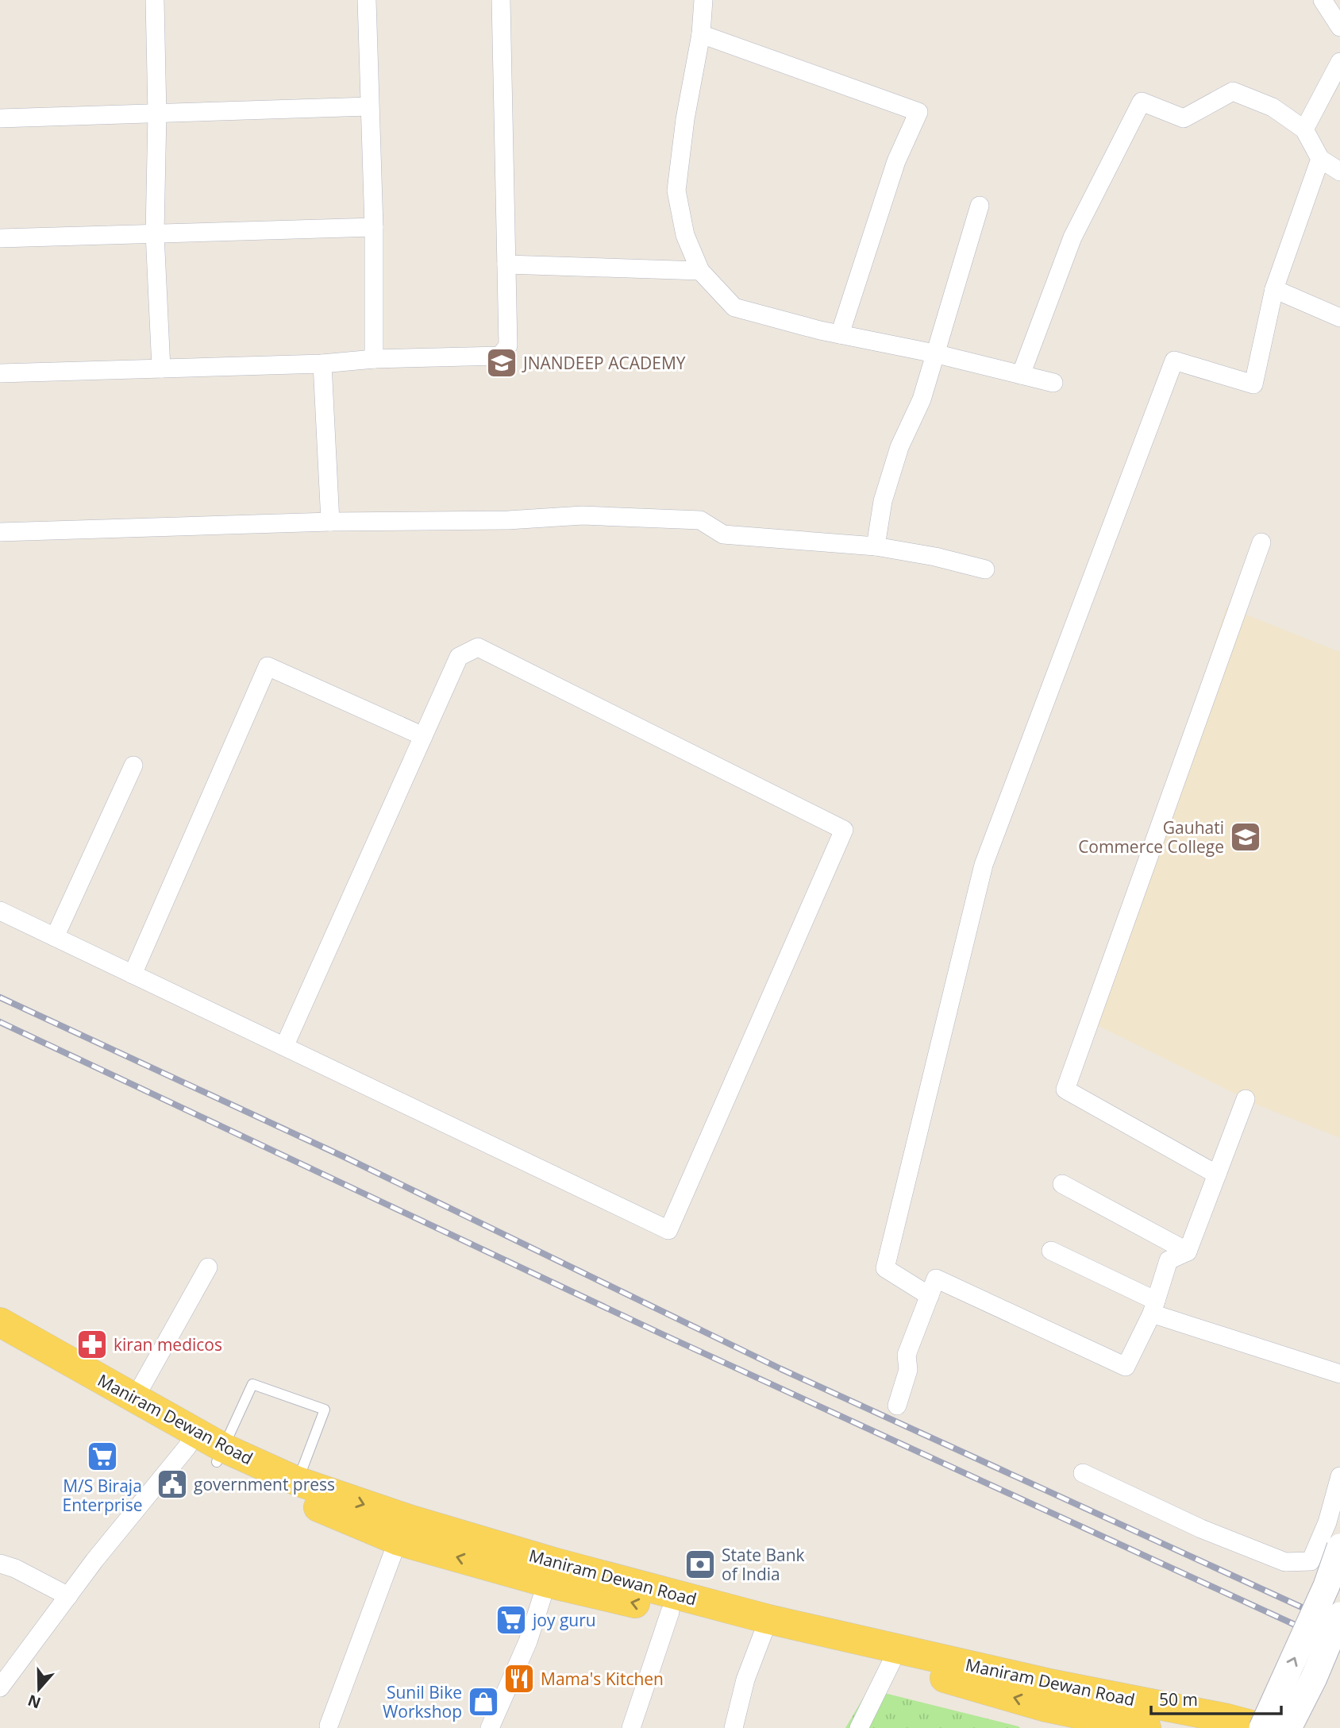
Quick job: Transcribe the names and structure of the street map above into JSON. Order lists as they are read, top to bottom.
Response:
{
  "streets": {
    "main road": ["Maniram Dewan Road"]
  },
  "places": {
    "school or university": ["JNANDEEP ACADEMY", "Gauhati Commerce College"],
    "pharmacy": ["kiran medicos"],
    "supermarket": ["M/S Biraja Enterprise", "joy guru"],
    "public building": ["government press"],
    "bank": ["State Bank of India"],
    "restaurant": ["Mama's Kitchen"],
    "shop": ["Sunil Bike Workshop"]
  },
  "scale_bar": "50 m",
  "north": "bottom"
}
